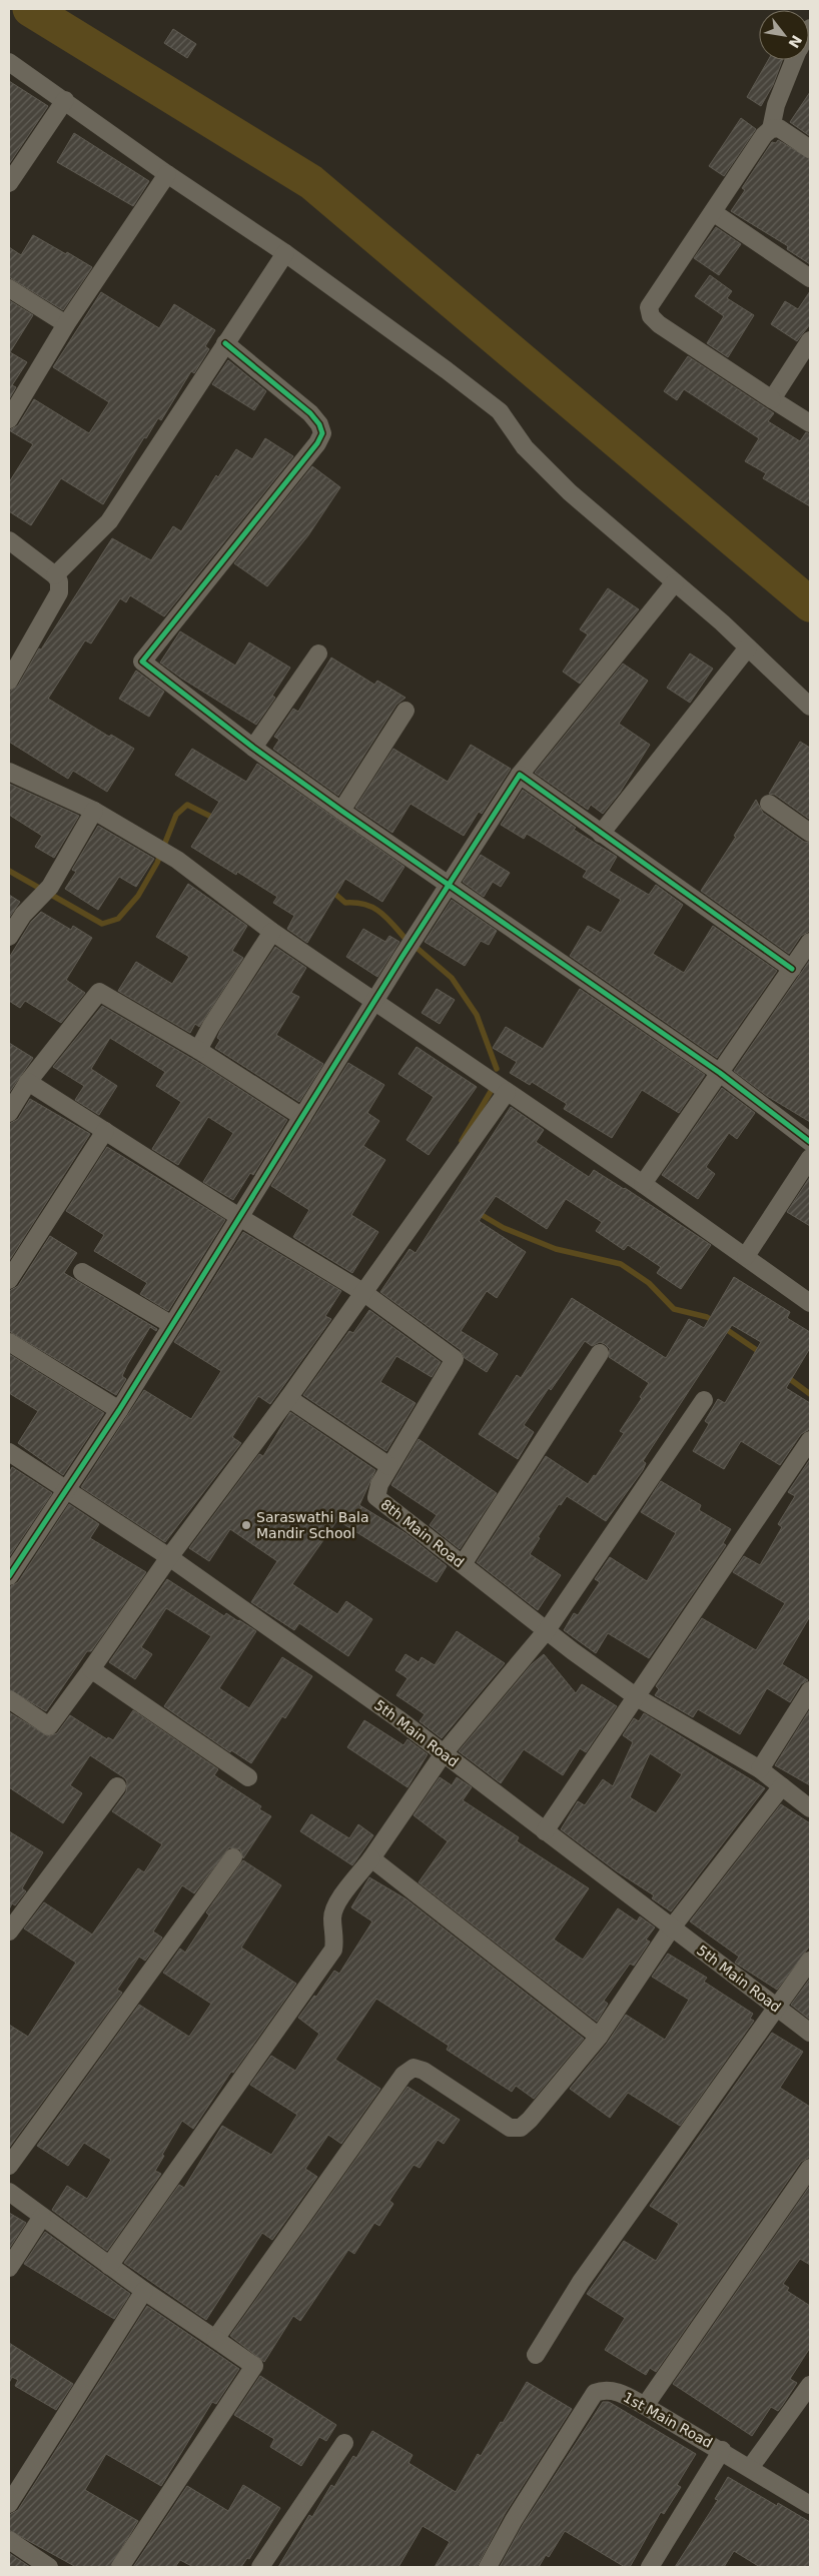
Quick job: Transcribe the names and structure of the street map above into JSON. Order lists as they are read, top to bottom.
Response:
{
  "streets": {
    "street": ["8th Main Road", "5th Main Road", "1st Main Road"]
  },
  "places": ["Saraswathi Bala Mandir School"],
  "north": "bottom right"
}
